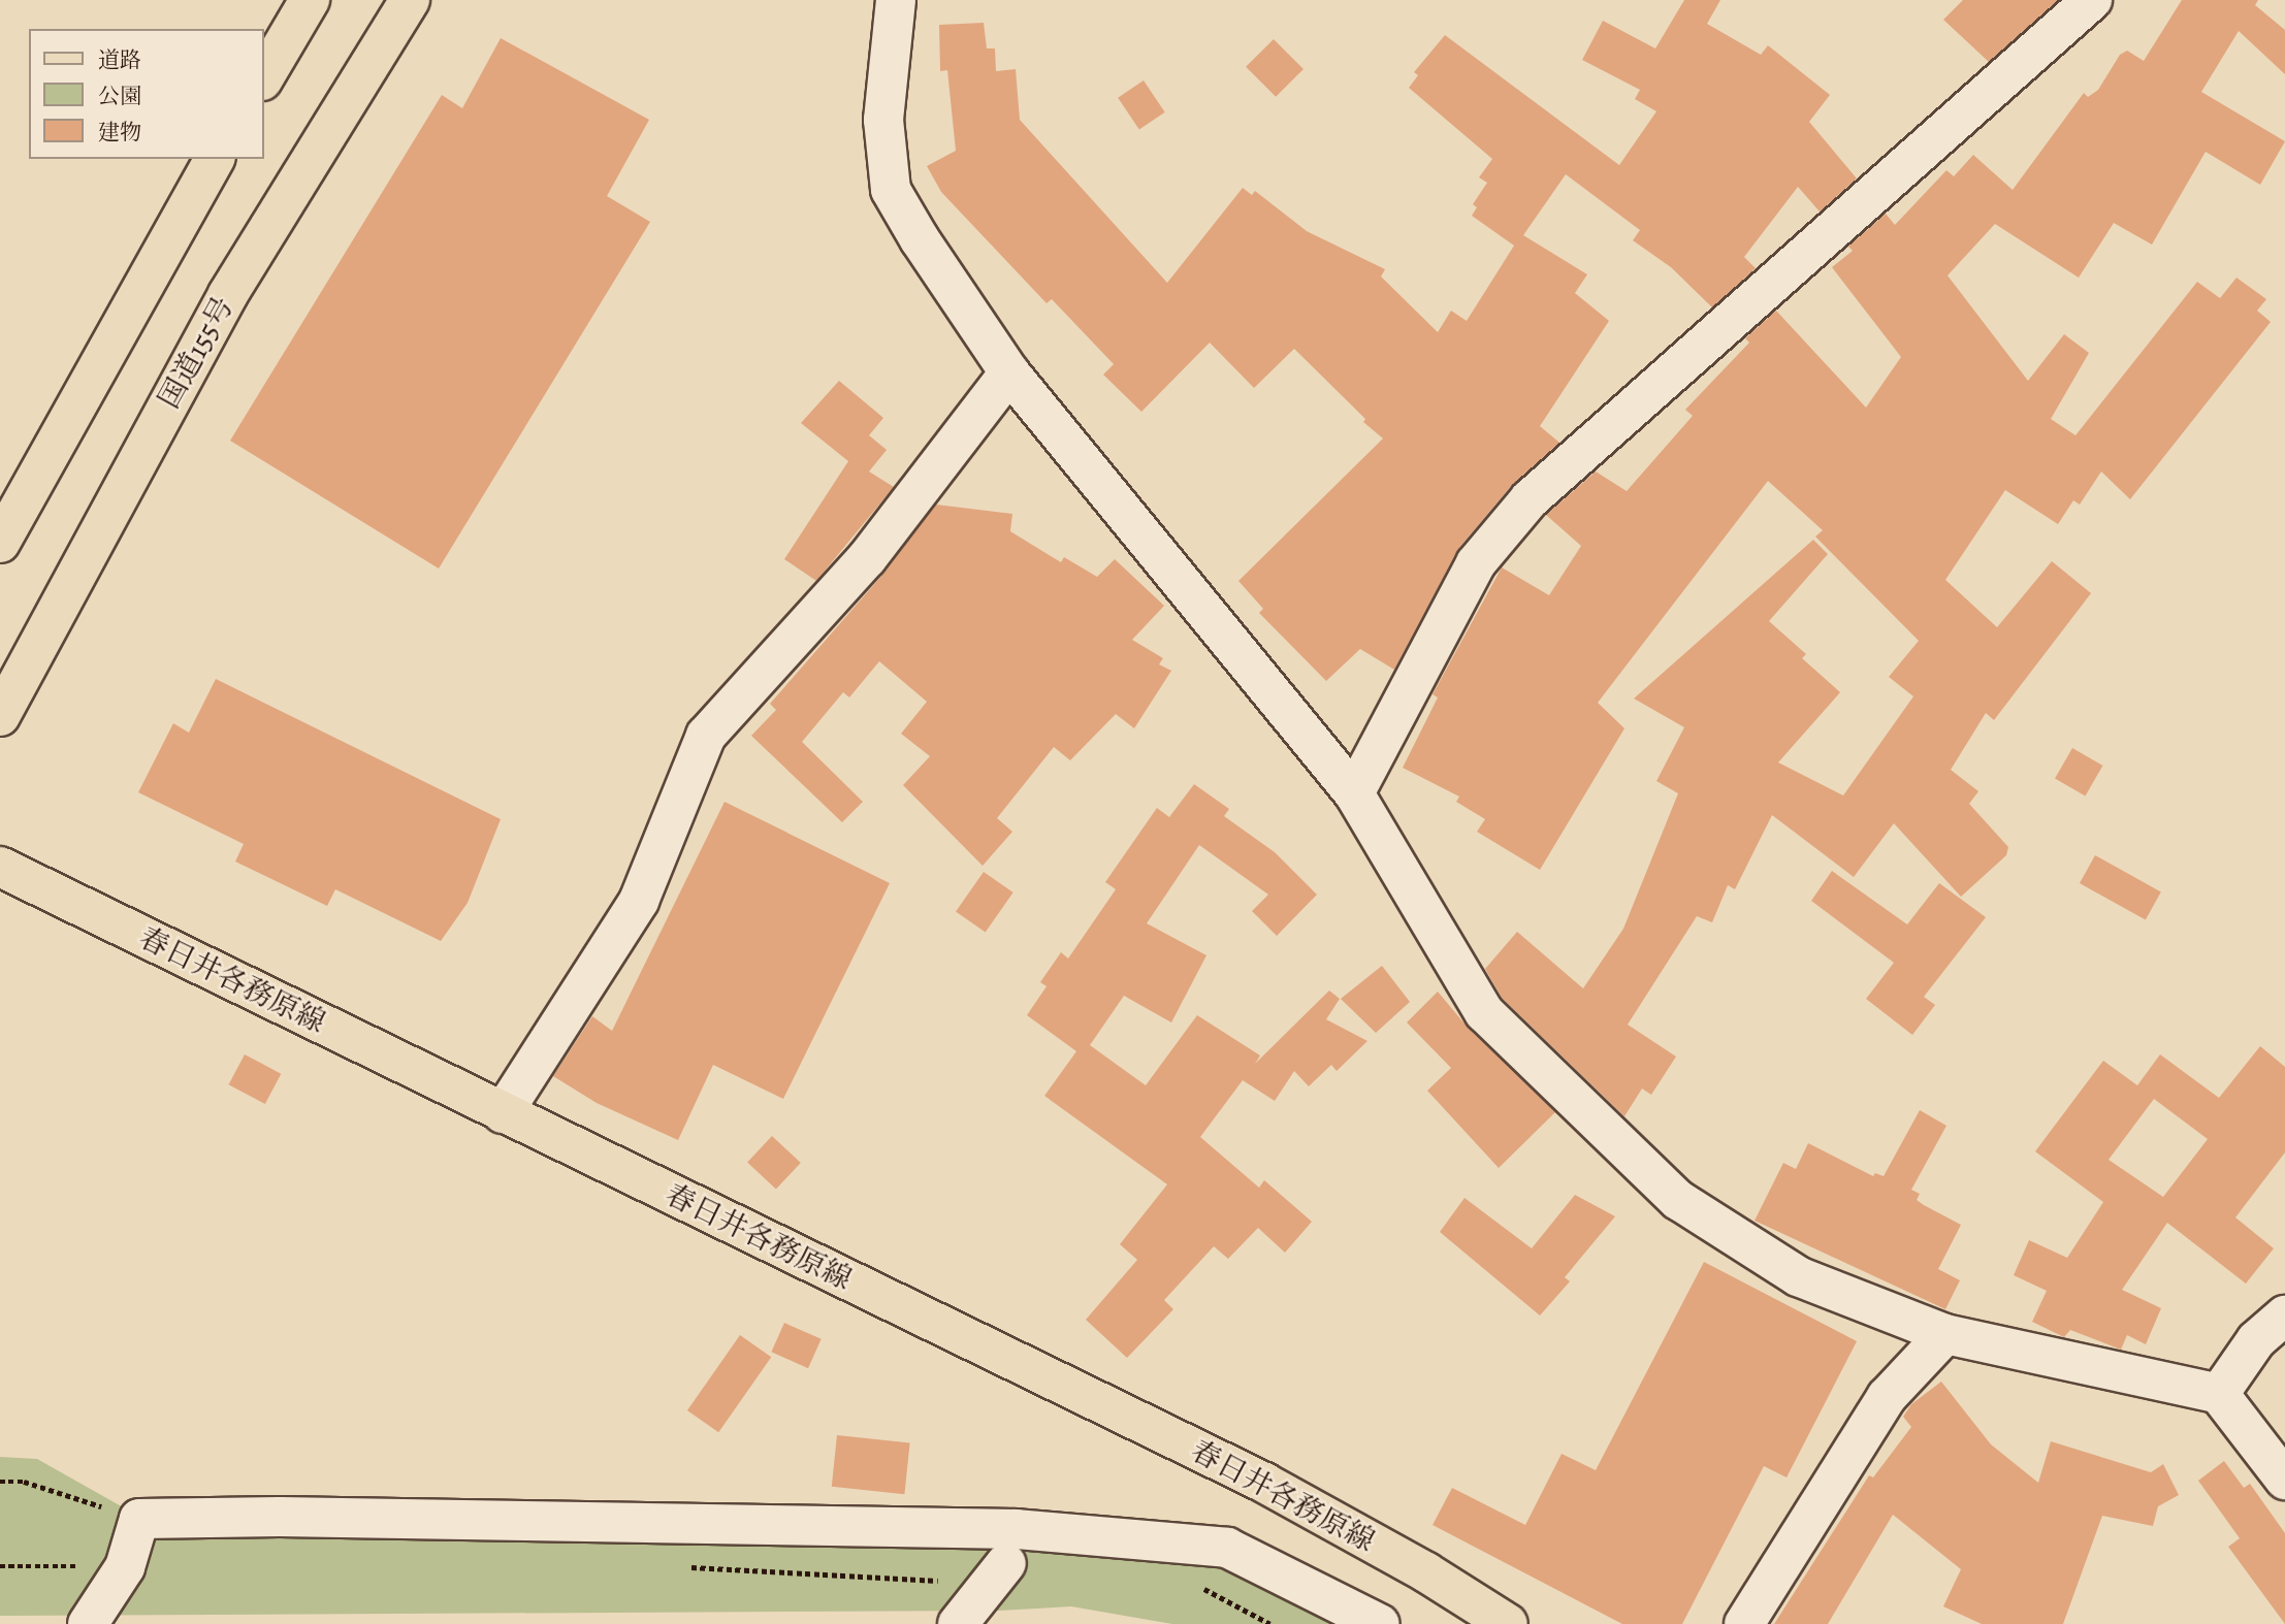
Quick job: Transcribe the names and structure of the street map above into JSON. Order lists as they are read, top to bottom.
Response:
{
  "streets": {
    "main road": ["国道155号", "春日井各務原線"]
  },
  "legend": ["道路", "公園", "建物"]
}
